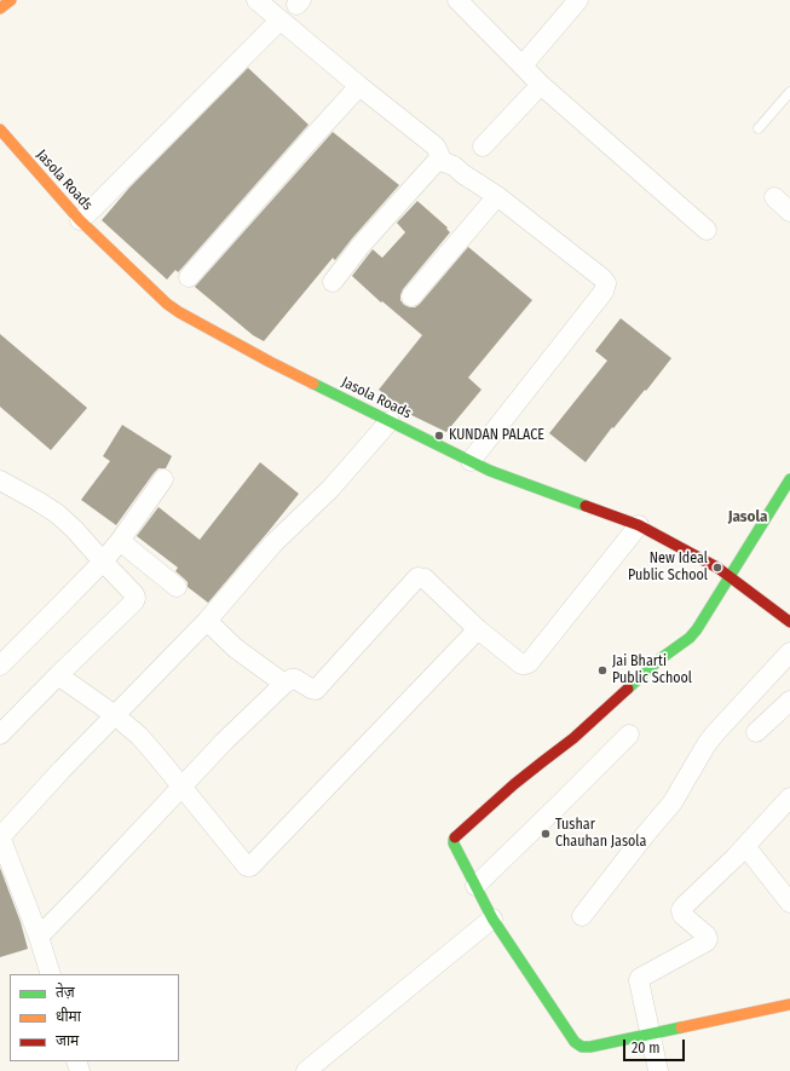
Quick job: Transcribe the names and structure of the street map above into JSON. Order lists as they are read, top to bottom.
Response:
{
  "streets": {
    "street": ["Jasola Roads"]
  },
  "districts": ["Jasola"],
  "places": [
    "KUNDAN PALACE",
    "New Ideal Public School",
    "Jai Bharti Public School",
    "Tushar Chauhan Jasola"
  ],
  "legend": ["तेज़", "धीमा", "जाम"],
  "scale_bar": "20 m"
}
